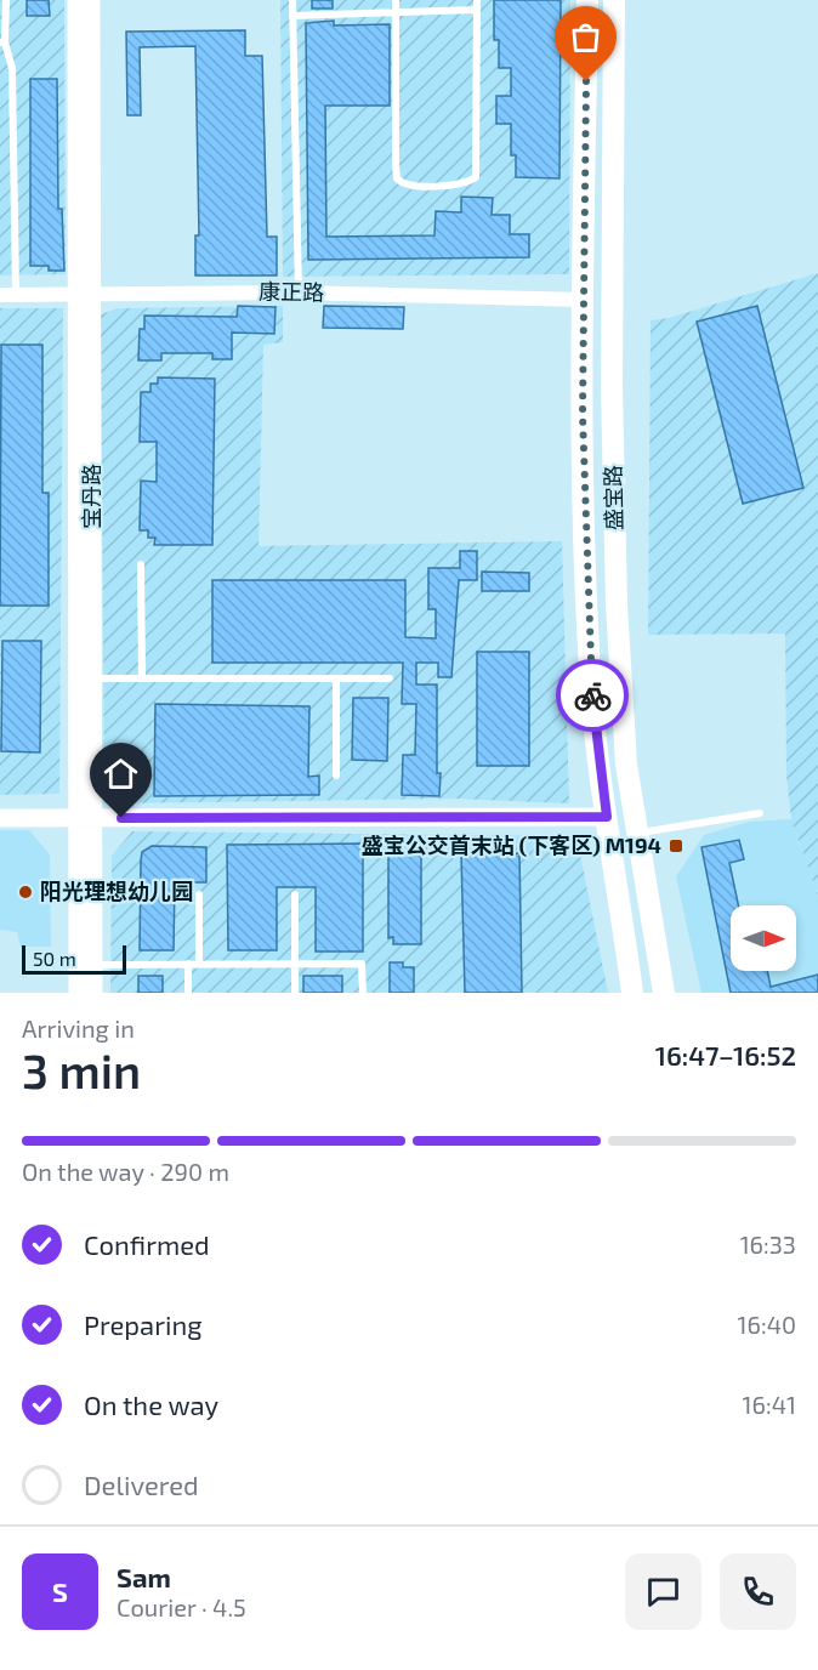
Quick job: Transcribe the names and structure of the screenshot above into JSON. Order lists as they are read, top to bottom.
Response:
{
  "streets": {
    "main road": ["盛宝路"],
    "street": ["康正路", "宝丹路"]
  },
  "crossings": [
    ["康正路", "宝丹路"],
    ["康正路", "盛宝路"]
  ],
  "places": {
    "transit": ["盛宝公交首末站 (下客区) M194"],
    "other": ["阳光理想幼儿园"]
  },
  "scale_bar": "50 m",
  "north": "right",
  "page": {
    "scale": "50 m",
    "heading": ["3 min", "Arriving in", "16:47–16:52"],
    "panel": ["Sam", "Courier · 4.5"],
    "bar": "On the way · 290 m",
    "list": [
      ["Confirmed", "16:33"],
      ["Preparing", "16:40"],
      ["On the way", "16:41"],
      "Delivered"
    ],
    "round": "S"
  }
}
